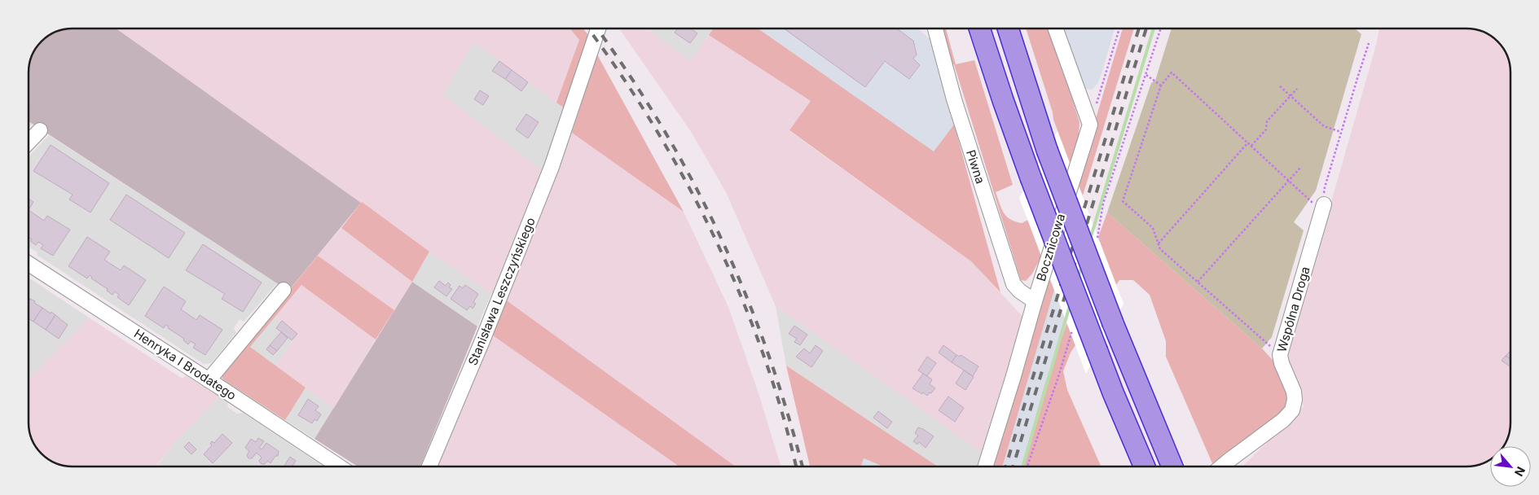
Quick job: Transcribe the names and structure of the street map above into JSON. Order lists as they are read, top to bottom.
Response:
{
  "streets": {
    "street": [
      "Piwna",
      "Bocznicowa",
      "Stanisława Leszczyńskiego",
      "Wspólna Droga",
      "Henryka I Brodatego"
    ]
  },
  "crossings": [
    ["Piwna", "Bocznicowa"]
  ],
  "north": "bottom right"
}
